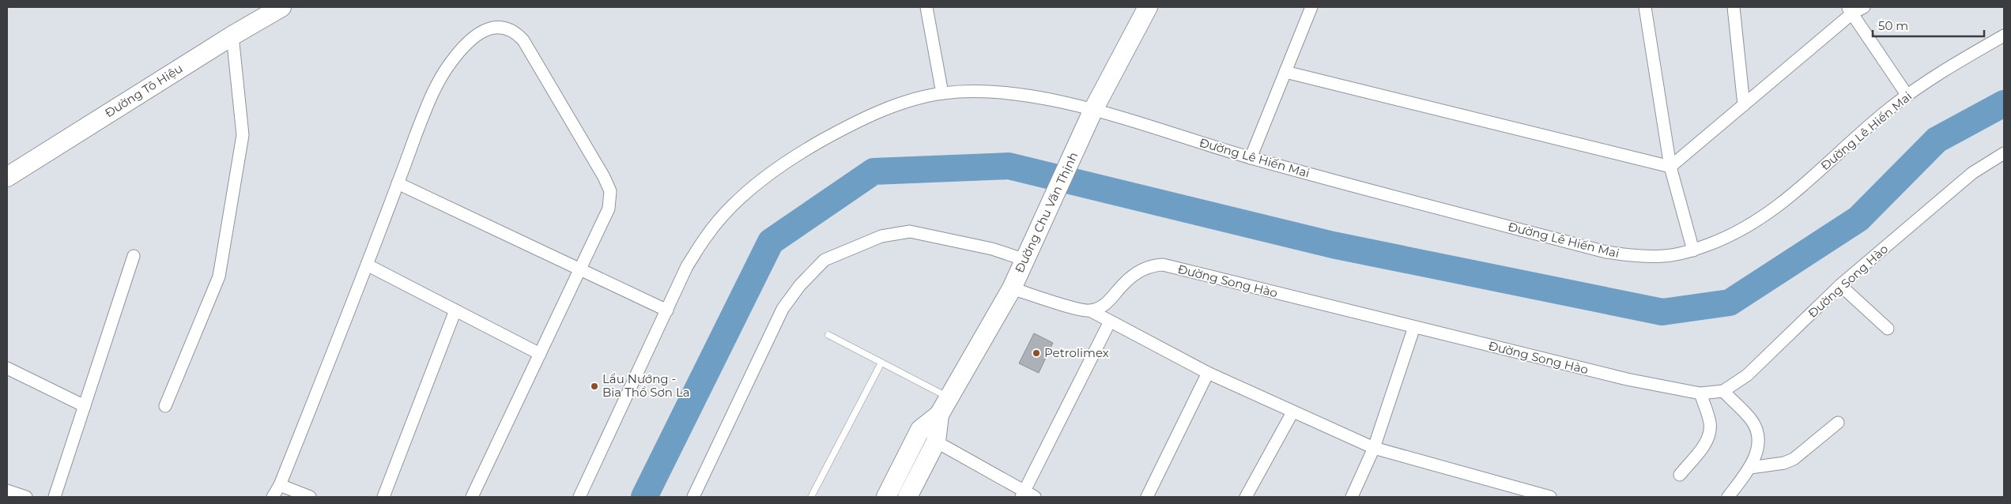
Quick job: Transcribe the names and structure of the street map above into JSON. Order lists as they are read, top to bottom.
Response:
{
  "streets": {
    "main road": ["Đường Tô Hiệu", "Đường Chu Văn Thịnh"],
    "street": ["Đường Lê Hiến Mai", "Đường Song Hào"]
  },
  "crossings": [
    ["Đường Lê Hiến Mai", "Đường Chu Văn Thịnh"]
  ],
  "places": ["Petrolimex", "Lẩu Nướng - Bia Thổ Sơn La"],
  "scale_bar": "50 m"
}
